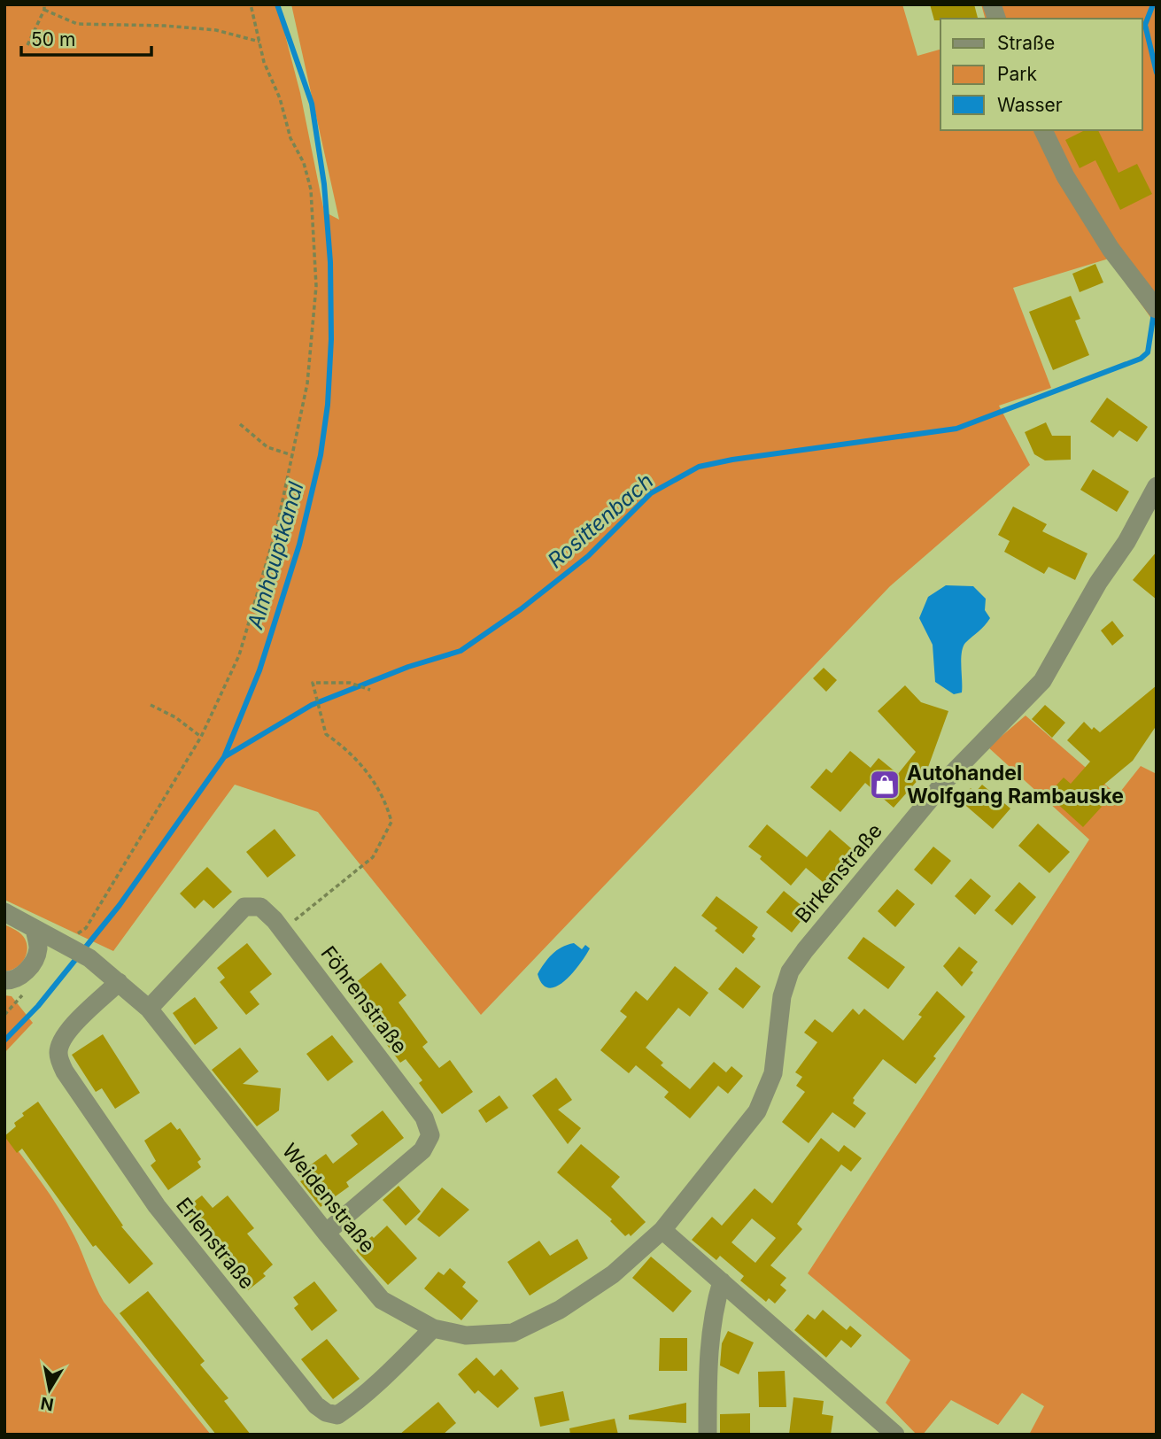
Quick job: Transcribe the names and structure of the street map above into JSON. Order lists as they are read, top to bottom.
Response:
{
  "streets": {
    "street": [
      "Birkenstraße",
      "Föhrenstraße",
      "Weidenstraße",
      "Erlenstraße"
    ]
  },
  "crossings": [
    ["Birkenstraße", "Weidenstraße"],
    ["Föhrenstraße", "Weidenstraße"],
    ["Weidenstraße", "Erlenstraße"]
  ],
  "water": ["Rosittenbach", "Almhauptkanal"],
  "places": {
    "shop": ["Autohandel Wolfgang Rambauske"]
  },
  "legend": ["Straße", "Park", "Wasser"],
  "scale_bar": "50 m",
  "north": "bottom"
}
